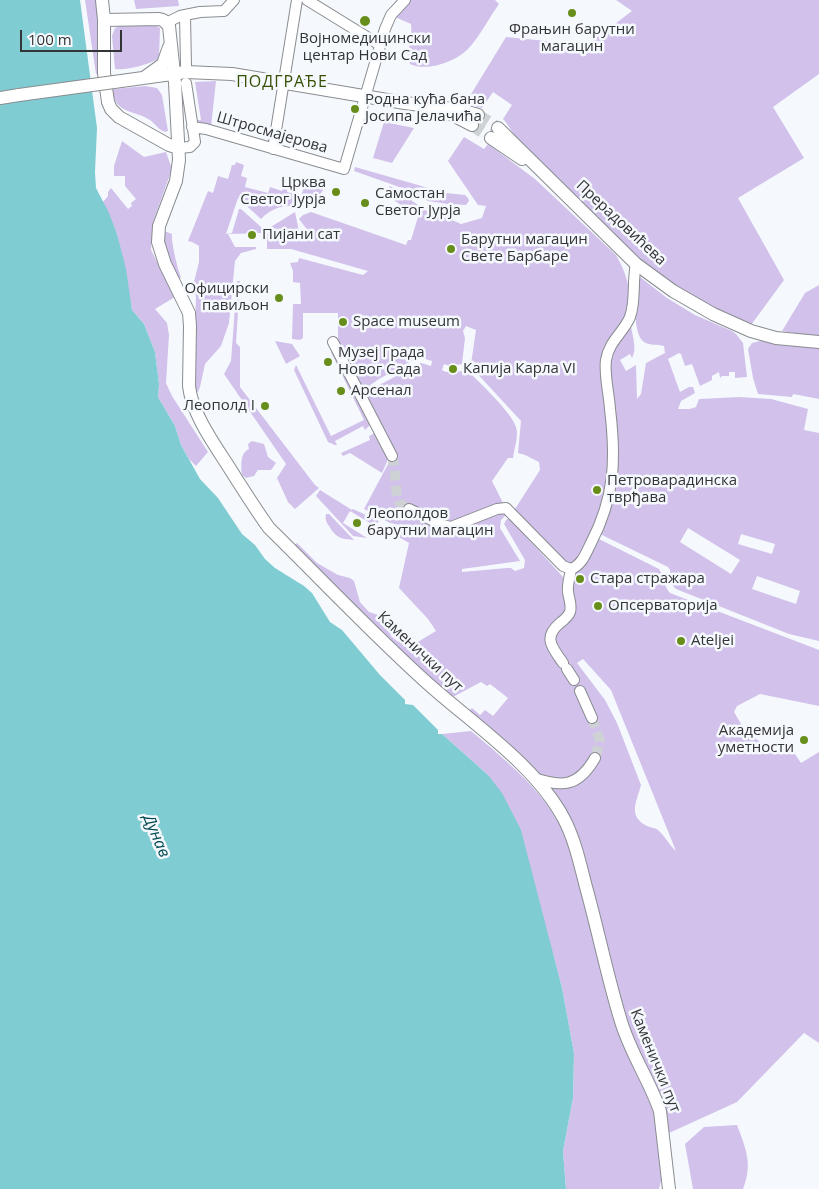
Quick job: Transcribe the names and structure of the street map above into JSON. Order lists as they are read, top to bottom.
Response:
{
  "streets": {
    "main road": ["Прерадовићева", "Каменички пут"],
    "street": ["Штросмајерова"]
  },
  "districts": ["ПОДГРАЂЕ"],
  "water": ["Дунав"],
  "places": [
    "Фрањин барутни магацин",
    "Војномедицински центар Нови Сад",
    "Родна кућа бана Јосипа Јелачића",
    "Црква Светог Јурја",
    "Самостан Светог Јурја",
    "Пијани сат",
    "Барутни магацин Свете Барбаре",
    "Официрски павиљон",
    "Space museum",
    "Музеј Града Новог Сада",
    "Капија Карла VI",
    "Арсенал",
    "Леополд I",
    "Петроварадинска тврђава",
    "Леополдов барутни магацин",
    "Стара стражара",
    "Опсерваторија",
    "Ateljei",
    "Академија уметности"
  ],
  "scale_bar": "100 m"
}
